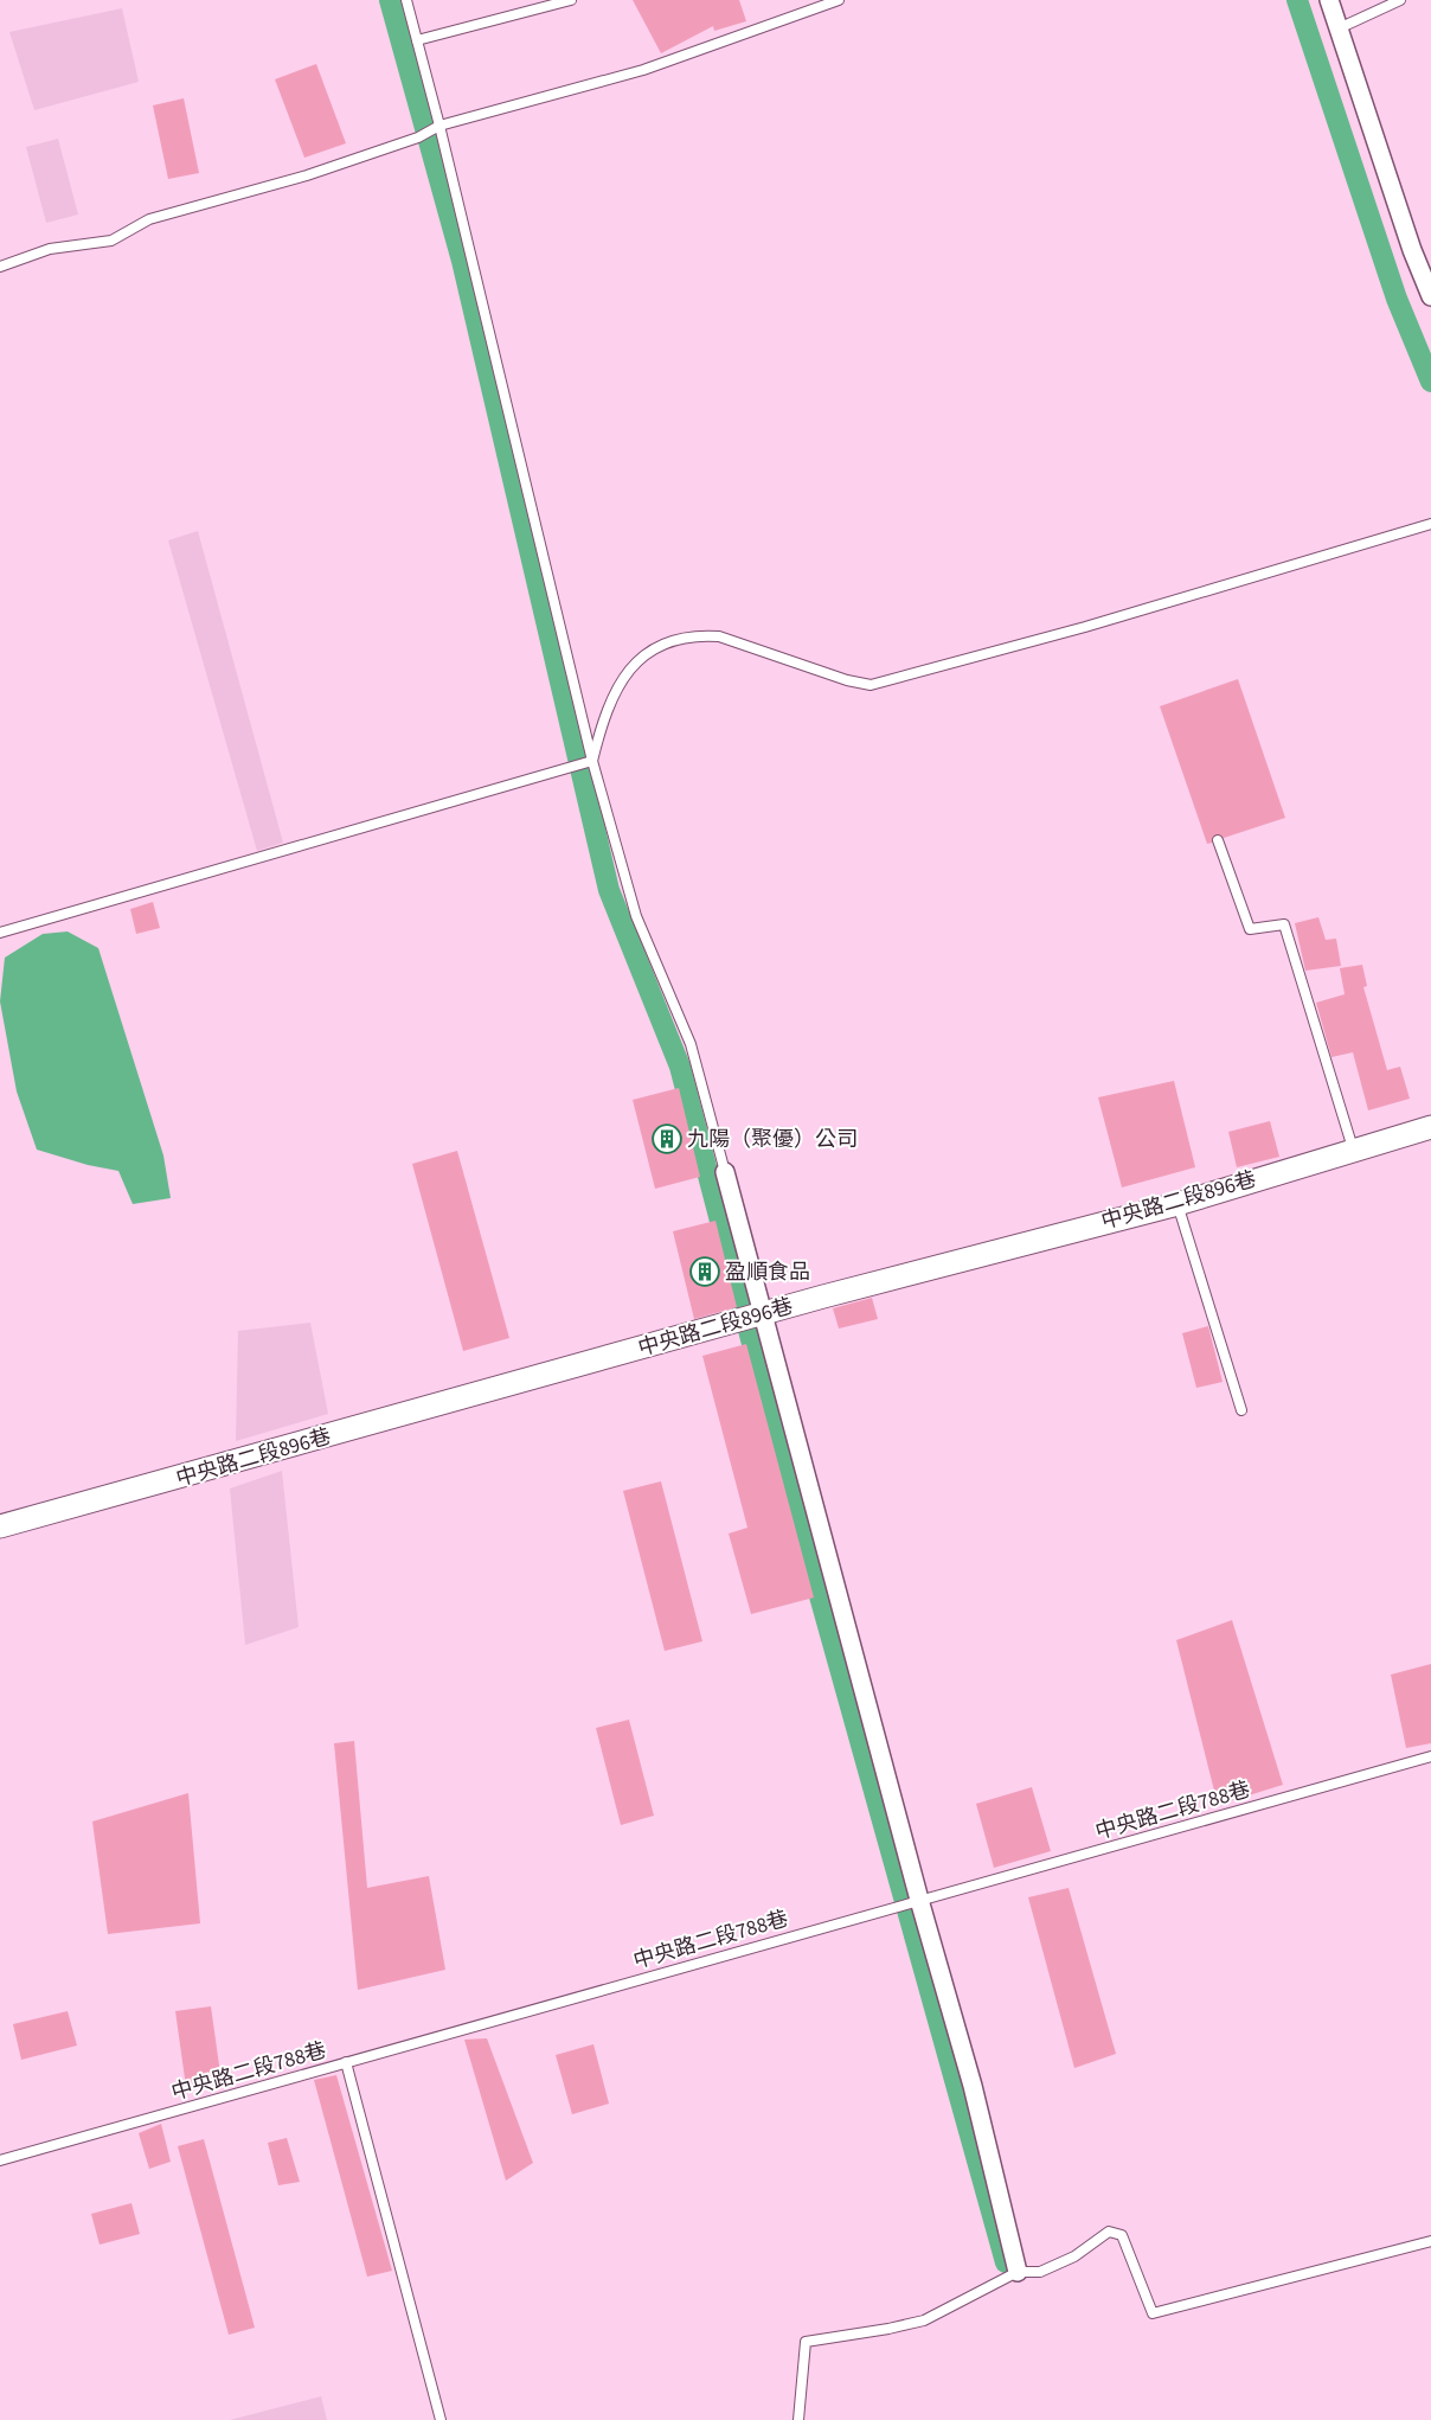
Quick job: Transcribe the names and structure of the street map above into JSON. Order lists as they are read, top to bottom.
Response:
{
  "streets": {
    "street": ["中央路二段896巷"],
    "lane": ["中央路二段788巷"]
  },
  "places": {
    "building": ["九陽（聚優）公司", "盈順食品"]
  }
}
